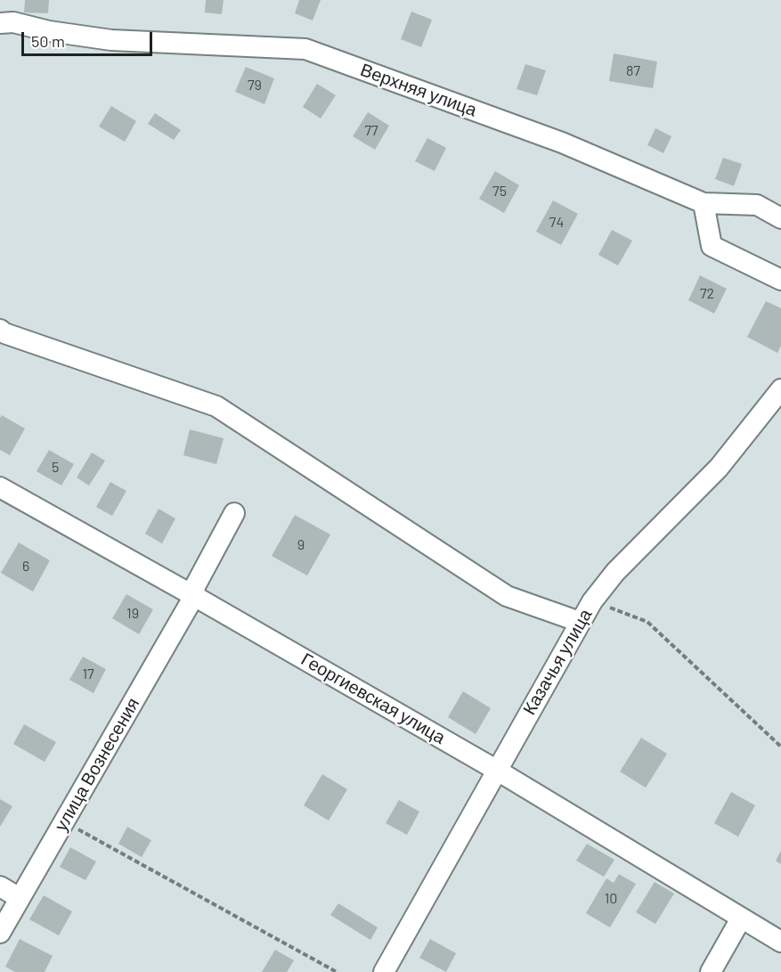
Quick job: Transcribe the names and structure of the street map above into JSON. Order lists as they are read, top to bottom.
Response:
{
  "streets": {
    "street": [
      "Верхняя улица",
      "Казачья улица",
      "Георгиевская улица",
      "улица Вознесения"
    ]
  },
  "crossings": [
    ["Казачья улица", "Георгиевская улица"],
    ["Георгиевская улица", "улица Вознесения"]
  ],
  "house_numbers": [
    "87",
    "79",
    "77",
    "75",
    "74",
    "72",
    "5",
    "9",
    "6",
    "19",
    "17",
    "10"
  ],
  "scale_bar": "50 m"
}
